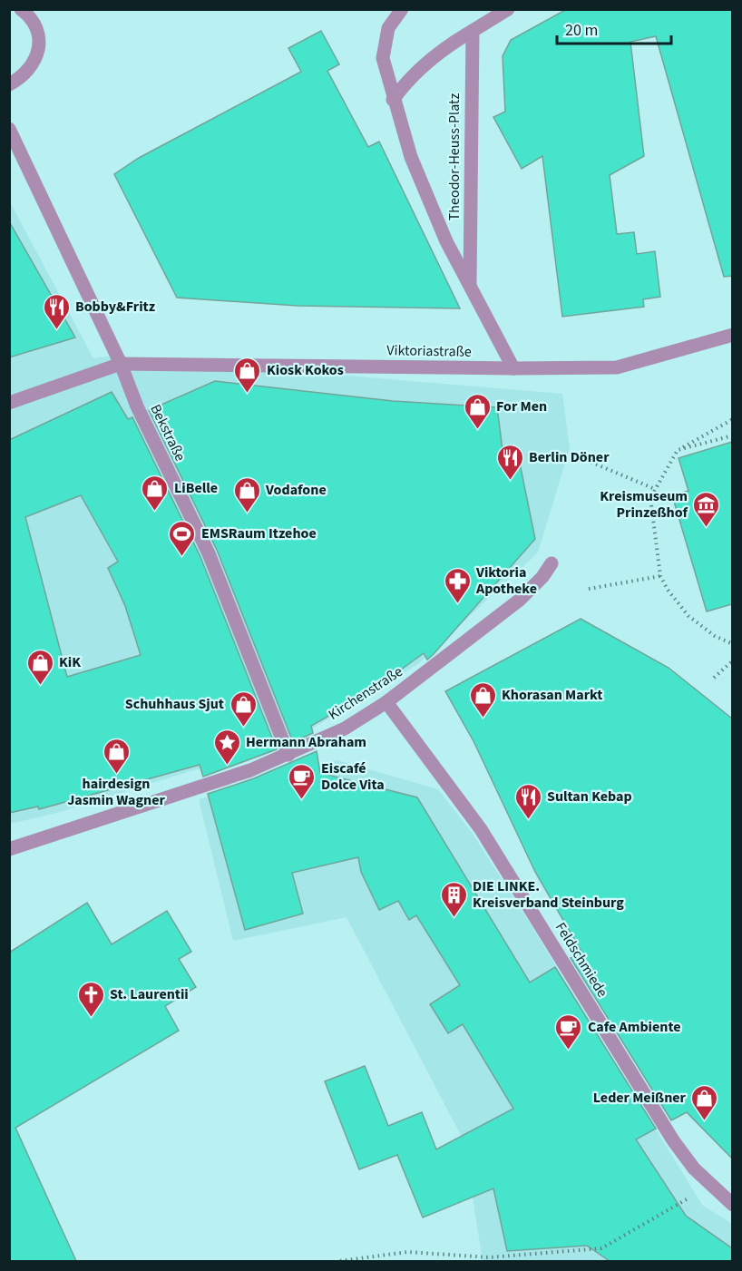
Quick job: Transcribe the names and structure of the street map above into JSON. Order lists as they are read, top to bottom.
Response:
{
  "streets": {
    "street": [
      "Theodor-Heuss-Platz",
      "Viktoriastraße",
      "Bekstraße",
      "Kirchenstraße",
      "Feldschmiede"
    ]
  },
  "crossings": [
    ["Theodor-Heuss-Platz", "Viktoriastraße"],
    ["Viktoriastraße", "Bekstraße"],
    ["Bekstraße", "Kirchenstraße"],
    ["Kirchenstraße", "Feldschmiede"]
  ],
  "places": {
    "restaurant": ["Bobby&Fritz", "Berlin Döner", "Sultan Kebap"],
    "shop": [
      "Kiosk Kokos",
      "For Men",
      "LiBelle",
      "Vodafone",
      "KiK",
      "Khorasan Markt",
      "Schuhhaus Sjut",
      "hairdesign Jasmin Wagner",
      "Leder Meißner"
    ],
    "museum": ["Kreismuseum Prinzeßhof"],
    "sports": ["EMSRaum Itzehoe"],
    "pharmacy": ["Viktoria Apotheke"],
    "place": ["Hermann Abraham"],
    "cafe": ["Eiscafé Dolce Vita", "Cafe Ambiente"],
    "building": ["DIE LINKE. Kreisverband Steinburg"],
    "church": ["St. Laurentii"]
  },
  "scale_bar": "20 m"
}
